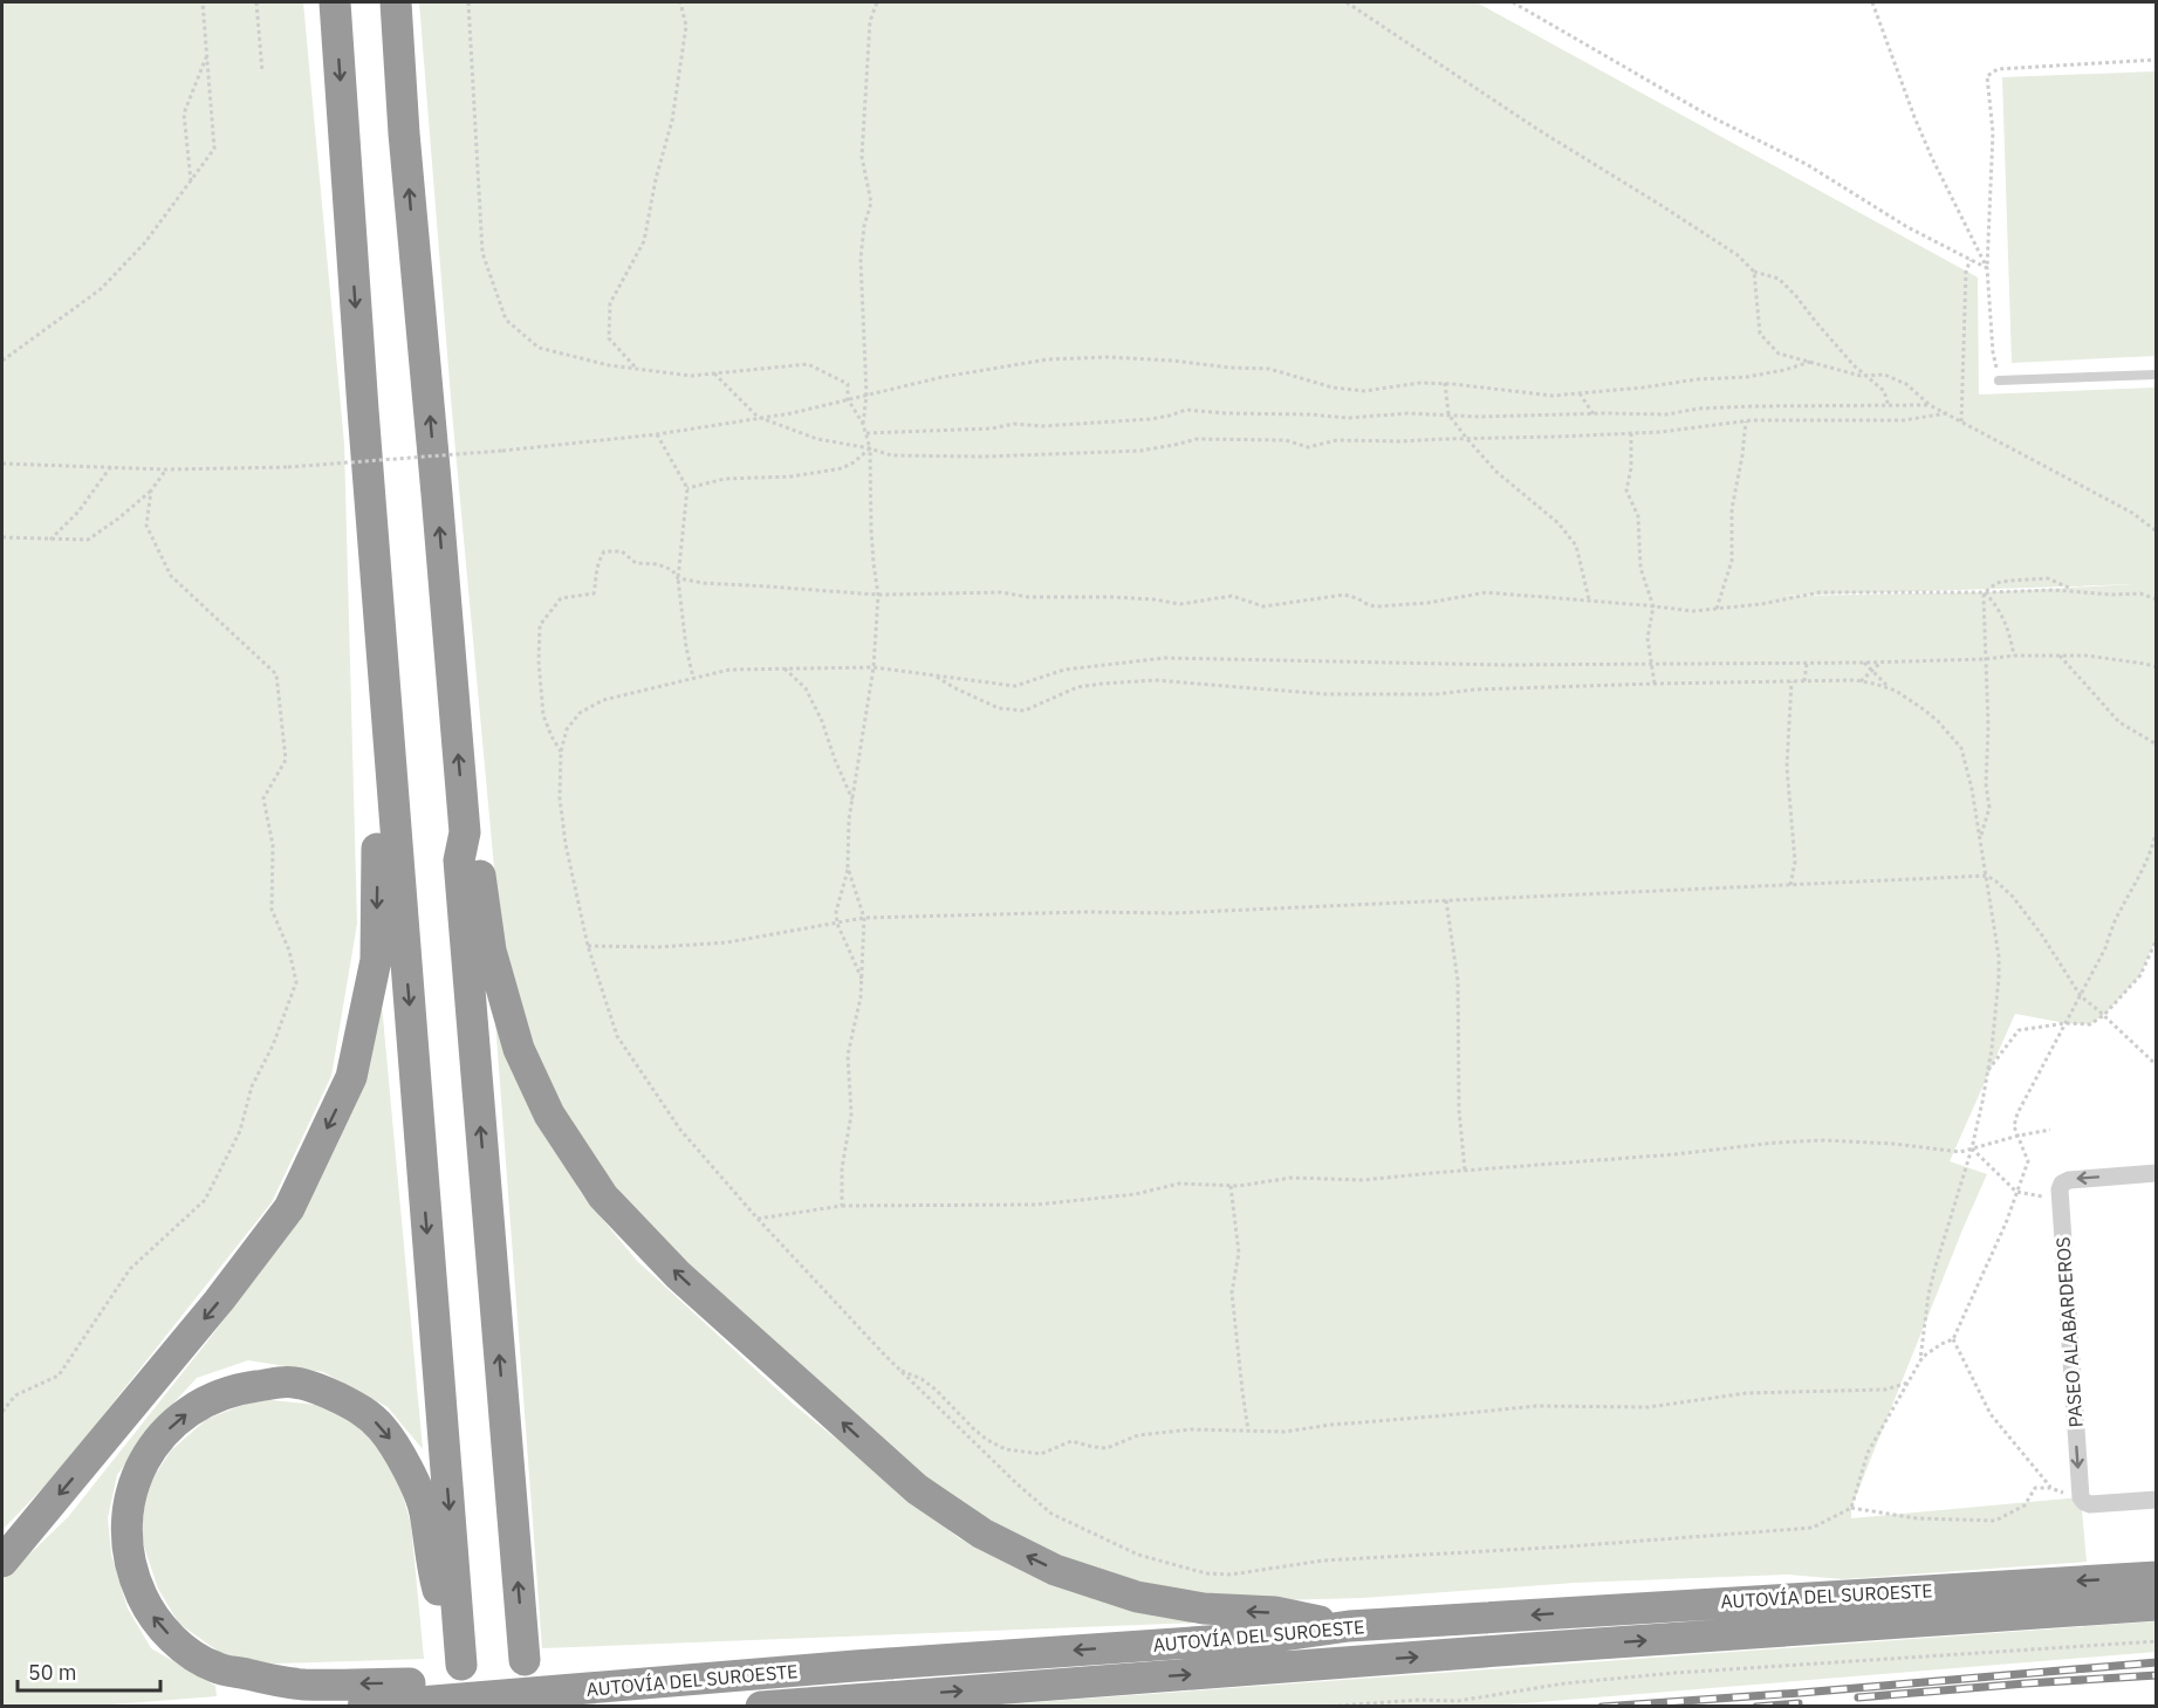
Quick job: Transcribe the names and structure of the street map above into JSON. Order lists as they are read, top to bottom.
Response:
{
  "streets": {
    "highway": ["AUTOVÍA DEL SUROESTE"],
    "street": ["PASEO ALABARDEROS"]
  },
  "one_way": ["PASEO ALABARDEROS"],
  "scale_bar": "50 m"
}
